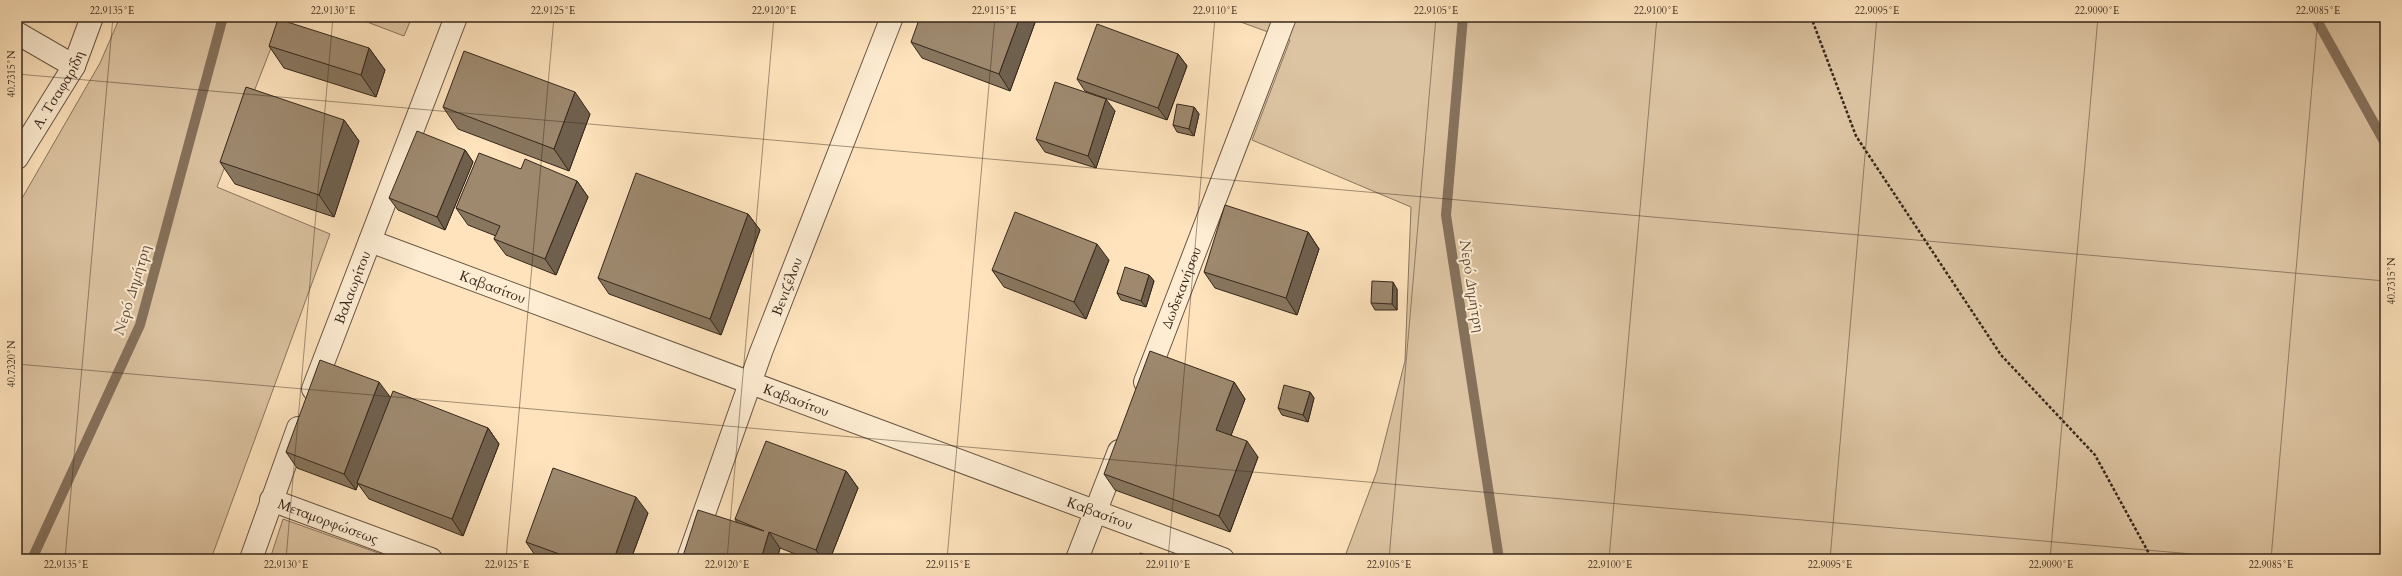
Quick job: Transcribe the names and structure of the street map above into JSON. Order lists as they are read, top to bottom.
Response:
{
  "streets": {
    "street": [
      "Α. Τσαφαρίδη",
      "Βαλαωρίτου",
      "Καβασίτου",
      "Βενιζέλου",
      "Δωδεκανήσου",
      "Μεταμορφώσεως"
    ]
  },
  "crossings": [
    ["Βαλαωρίτου", "Καβασίτου"],
    ["Βαλαωρίτου", "Μεταμορφώσεως"],
    ["Καβασίτου", "Βενιζέλου"]
  ],
  "water": ["Νερό Δημήτρη"],
  "coordinates": [
    "22.9135°E",
    "22.9130°E",
    "22.9125°E",
    "22.9120°E",
    "22.9115°E",
    "22.9110°E",
    "22.9105°E",
    "22.9100°E",
    "22.9095°E",
    "22.9090°E",
    "22.9085°E",
    "40.7315°N",
    "40.7320°N"
  ]
}
